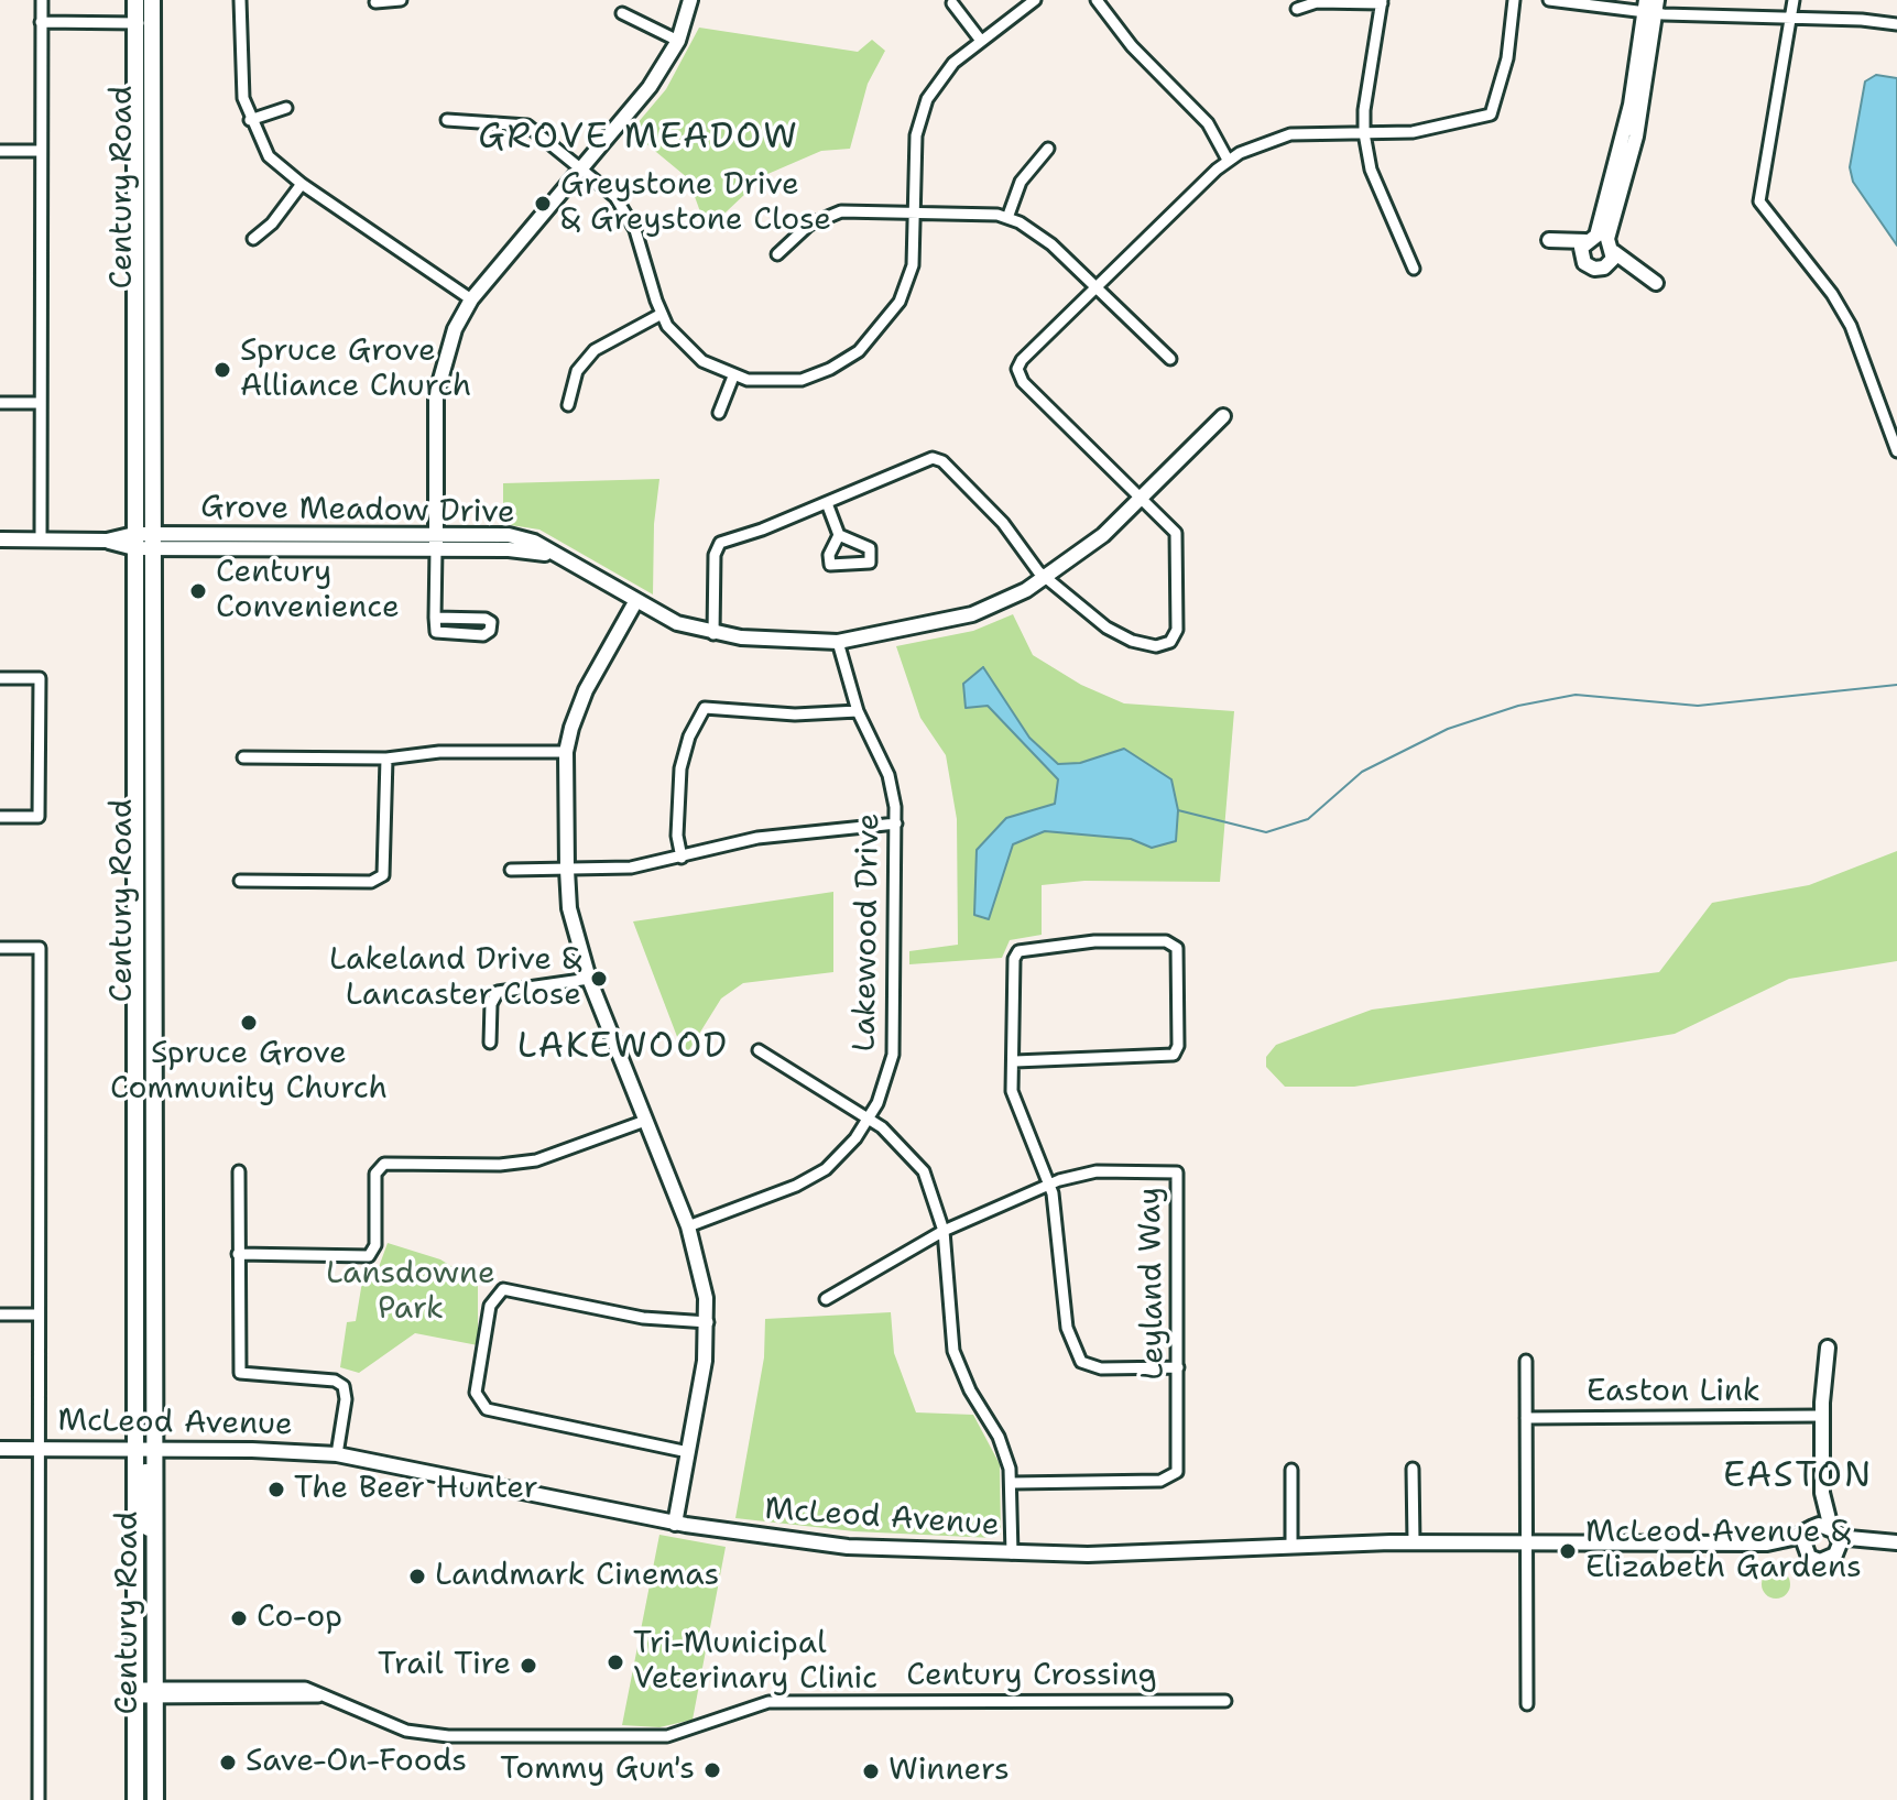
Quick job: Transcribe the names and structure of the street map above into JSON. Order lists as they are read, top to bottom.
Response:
{
  "streets": {
    "main road": ["Century Road"],
    "street": [
      "Grove Meadow Drive",
      "Lakewood Drive",
      "Leyland Way",
      "Easton Link",
      "McLeod Avenue",
      "Century Crossing"
    ]
  },
  "crossings": [
    ["Century Road", "Grove Meadow Drive"],
    ["Century Road", "McLeod Avenue"],
    ["Century Road", "Century Crossing"],
    ["Grove Meadow Drive", "Lakewood Drive"]
  ],
  "districts": ["GROVE MEADOW", "LAKEWOOD", "EASTON"],
  "parks": ["Lansdowne Park"],
  "places": [
    "Greystone Drive & Greystone Close",
    "Spruce Grove Alliance Church",
    "Century Convenience",
    "Lakeland Drive & Lancaster Close",
    "Spruce Grove Community Church",
    "The Beer Hunter",
    "McLeod Avenue & Elizabeth Gardens",
    "Landmark Cinemas",
    "Co-op",
    "Tri-Municipal Veterinary Clinic",
    "Trail Tire",
    "Save-On-Foods",
    "Tommy Gun's",
    "Winners"
  ]
}
